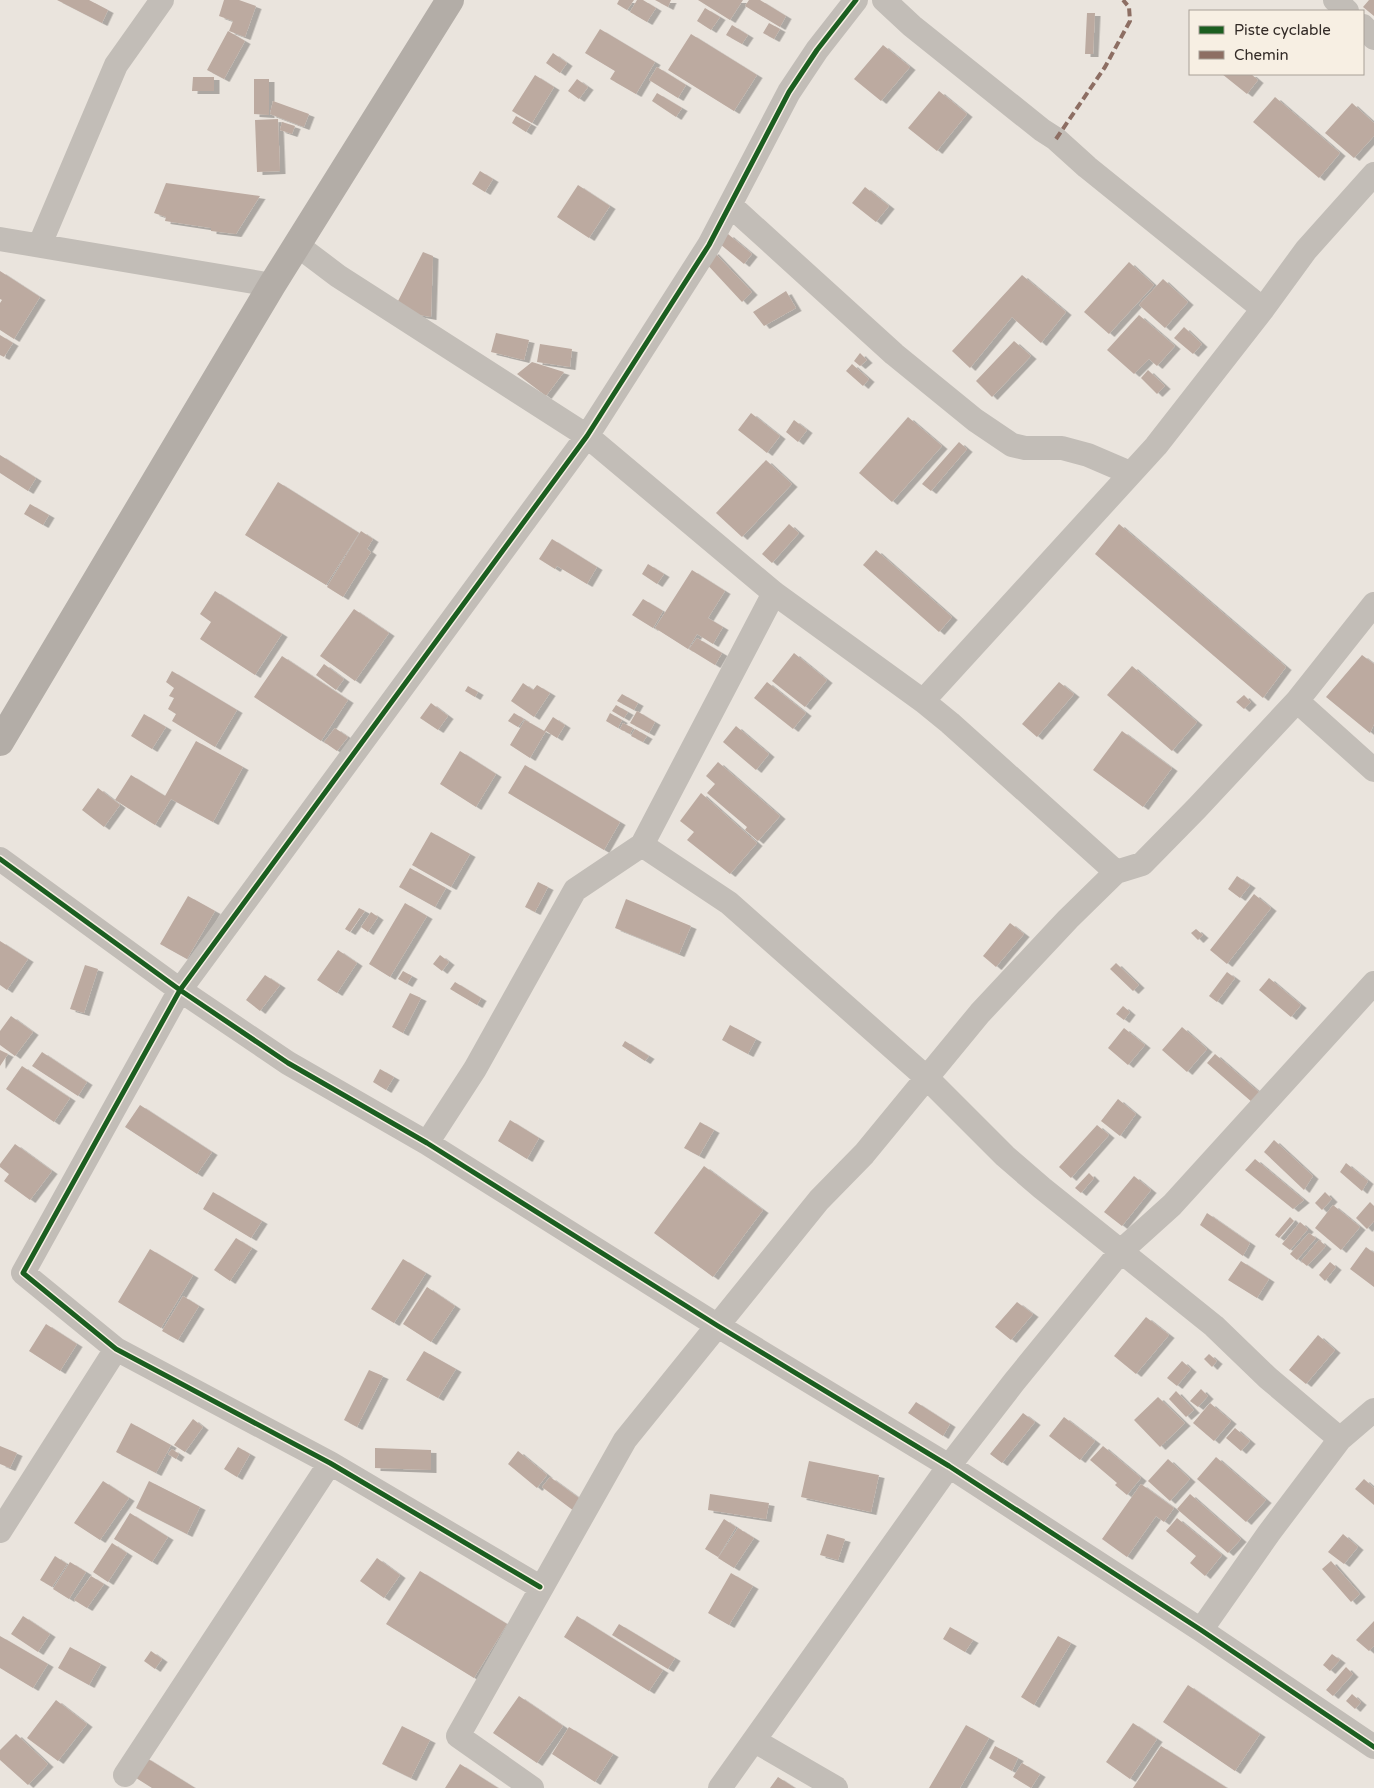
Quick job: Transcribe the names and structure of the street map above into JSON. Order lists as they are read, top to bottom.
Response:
{
  "legend": ["Piste cyclable", "Chemin"]
}
